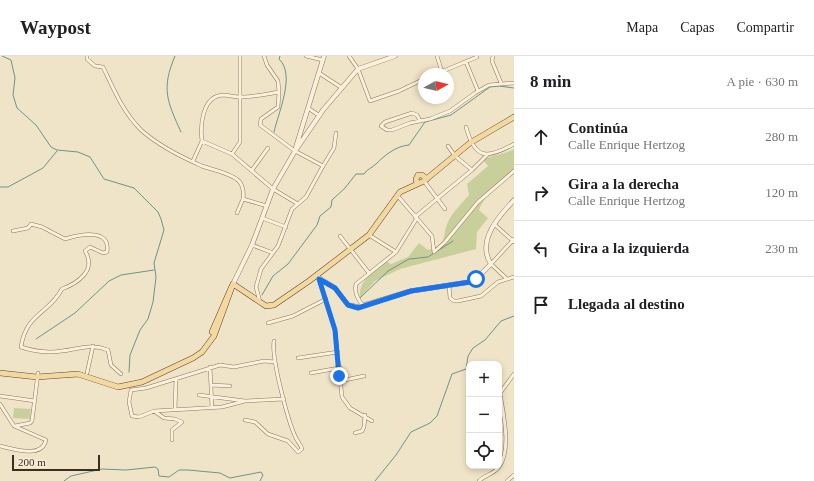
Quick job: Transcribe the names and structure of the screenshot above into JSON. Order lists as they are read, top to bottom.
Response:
{
  "scale_bar": "200 m",
  "north": "right",
  "page": {
    "header": "Waypost",
    "nav": ["Mapa", "Capas", "Compartir"],
    "heading": ["8 min", "A pie · 630 m"],
    "list": [
      ["Continúa", "Calle Enrique Hertzog", "280 m"],
      ["Gira a la derecha", "Calle Enrique Hertzog", "120 m"],
      ["Gira a la izquierda", "230 m"],
      "Llegada al destino"
    ],
    "map_buttons": ["+", "−"],
    "scale": "200 m"
  }
}
